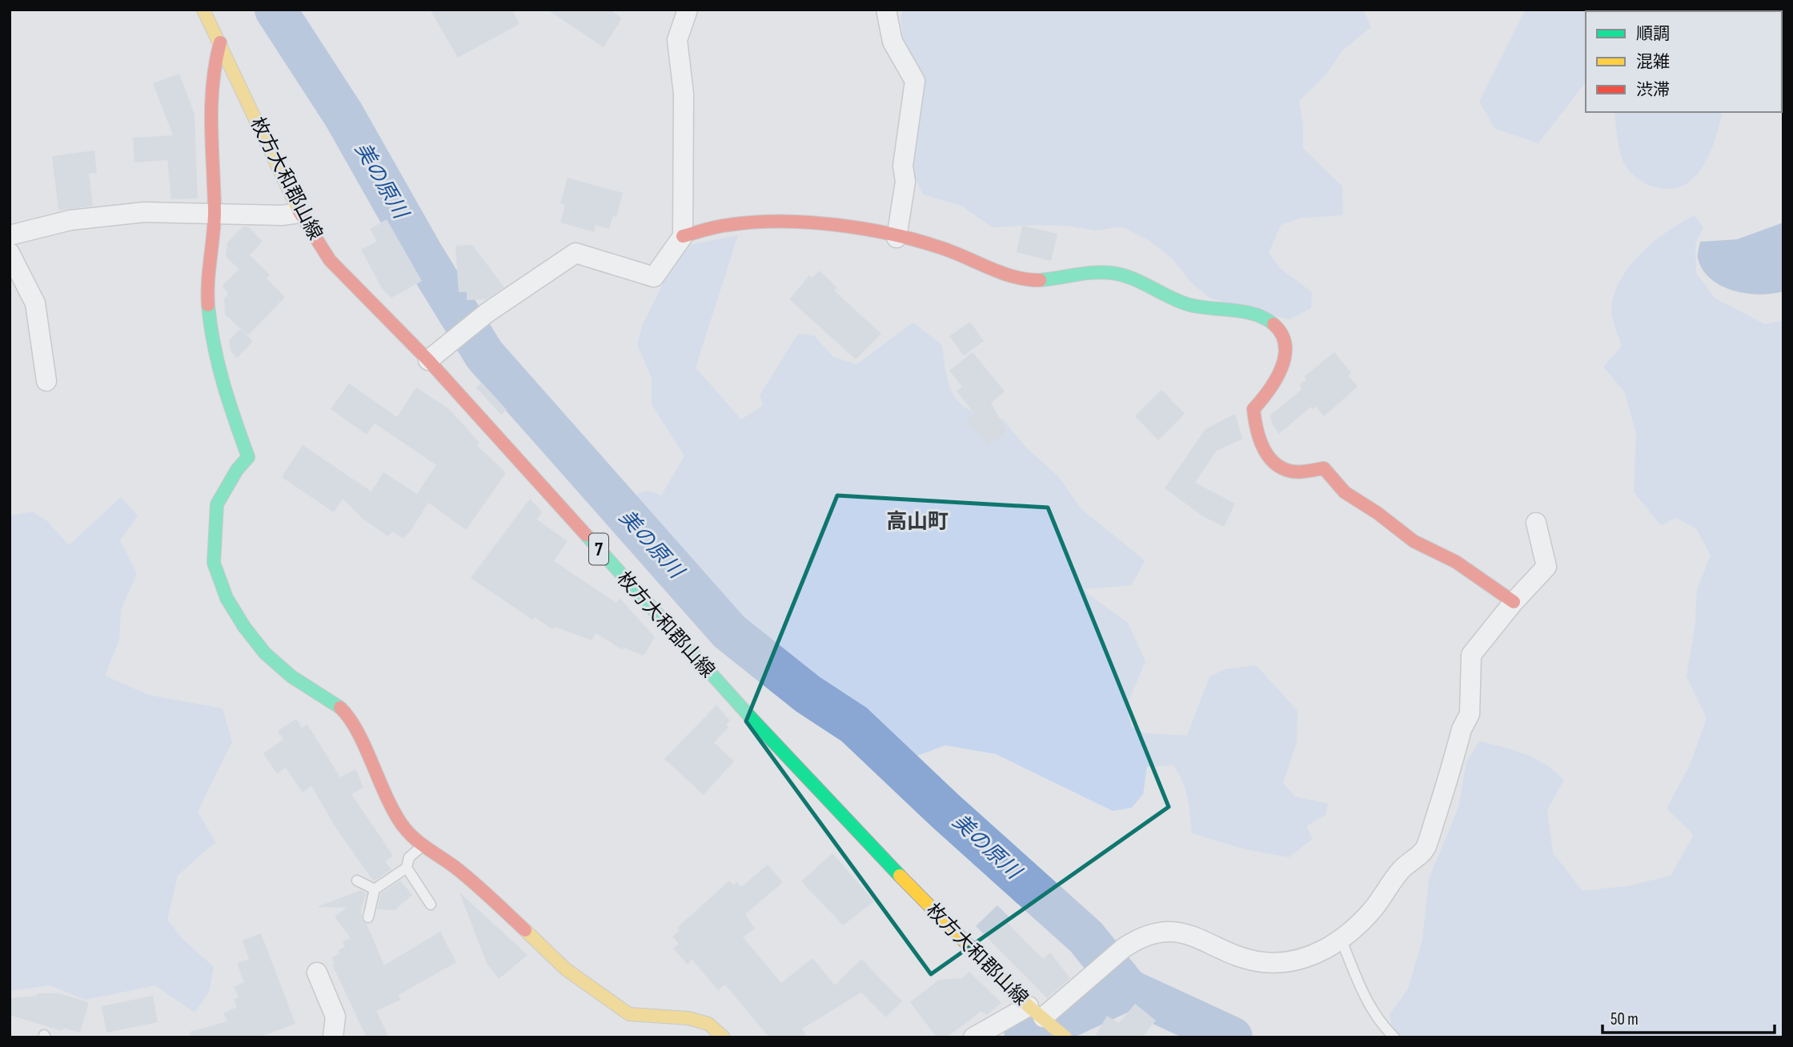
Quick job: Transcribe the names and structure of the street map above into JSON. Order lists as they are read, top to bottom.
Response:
{
  "streets": {
    "street": ["枚方大和郡山線", "7"]
  },
  "districts": ["高山町"],
  "water": ["美の原川"],
  "legend": ["順調", "混雑", "渋滞"],
  "scale_bar": "50 m"
}
